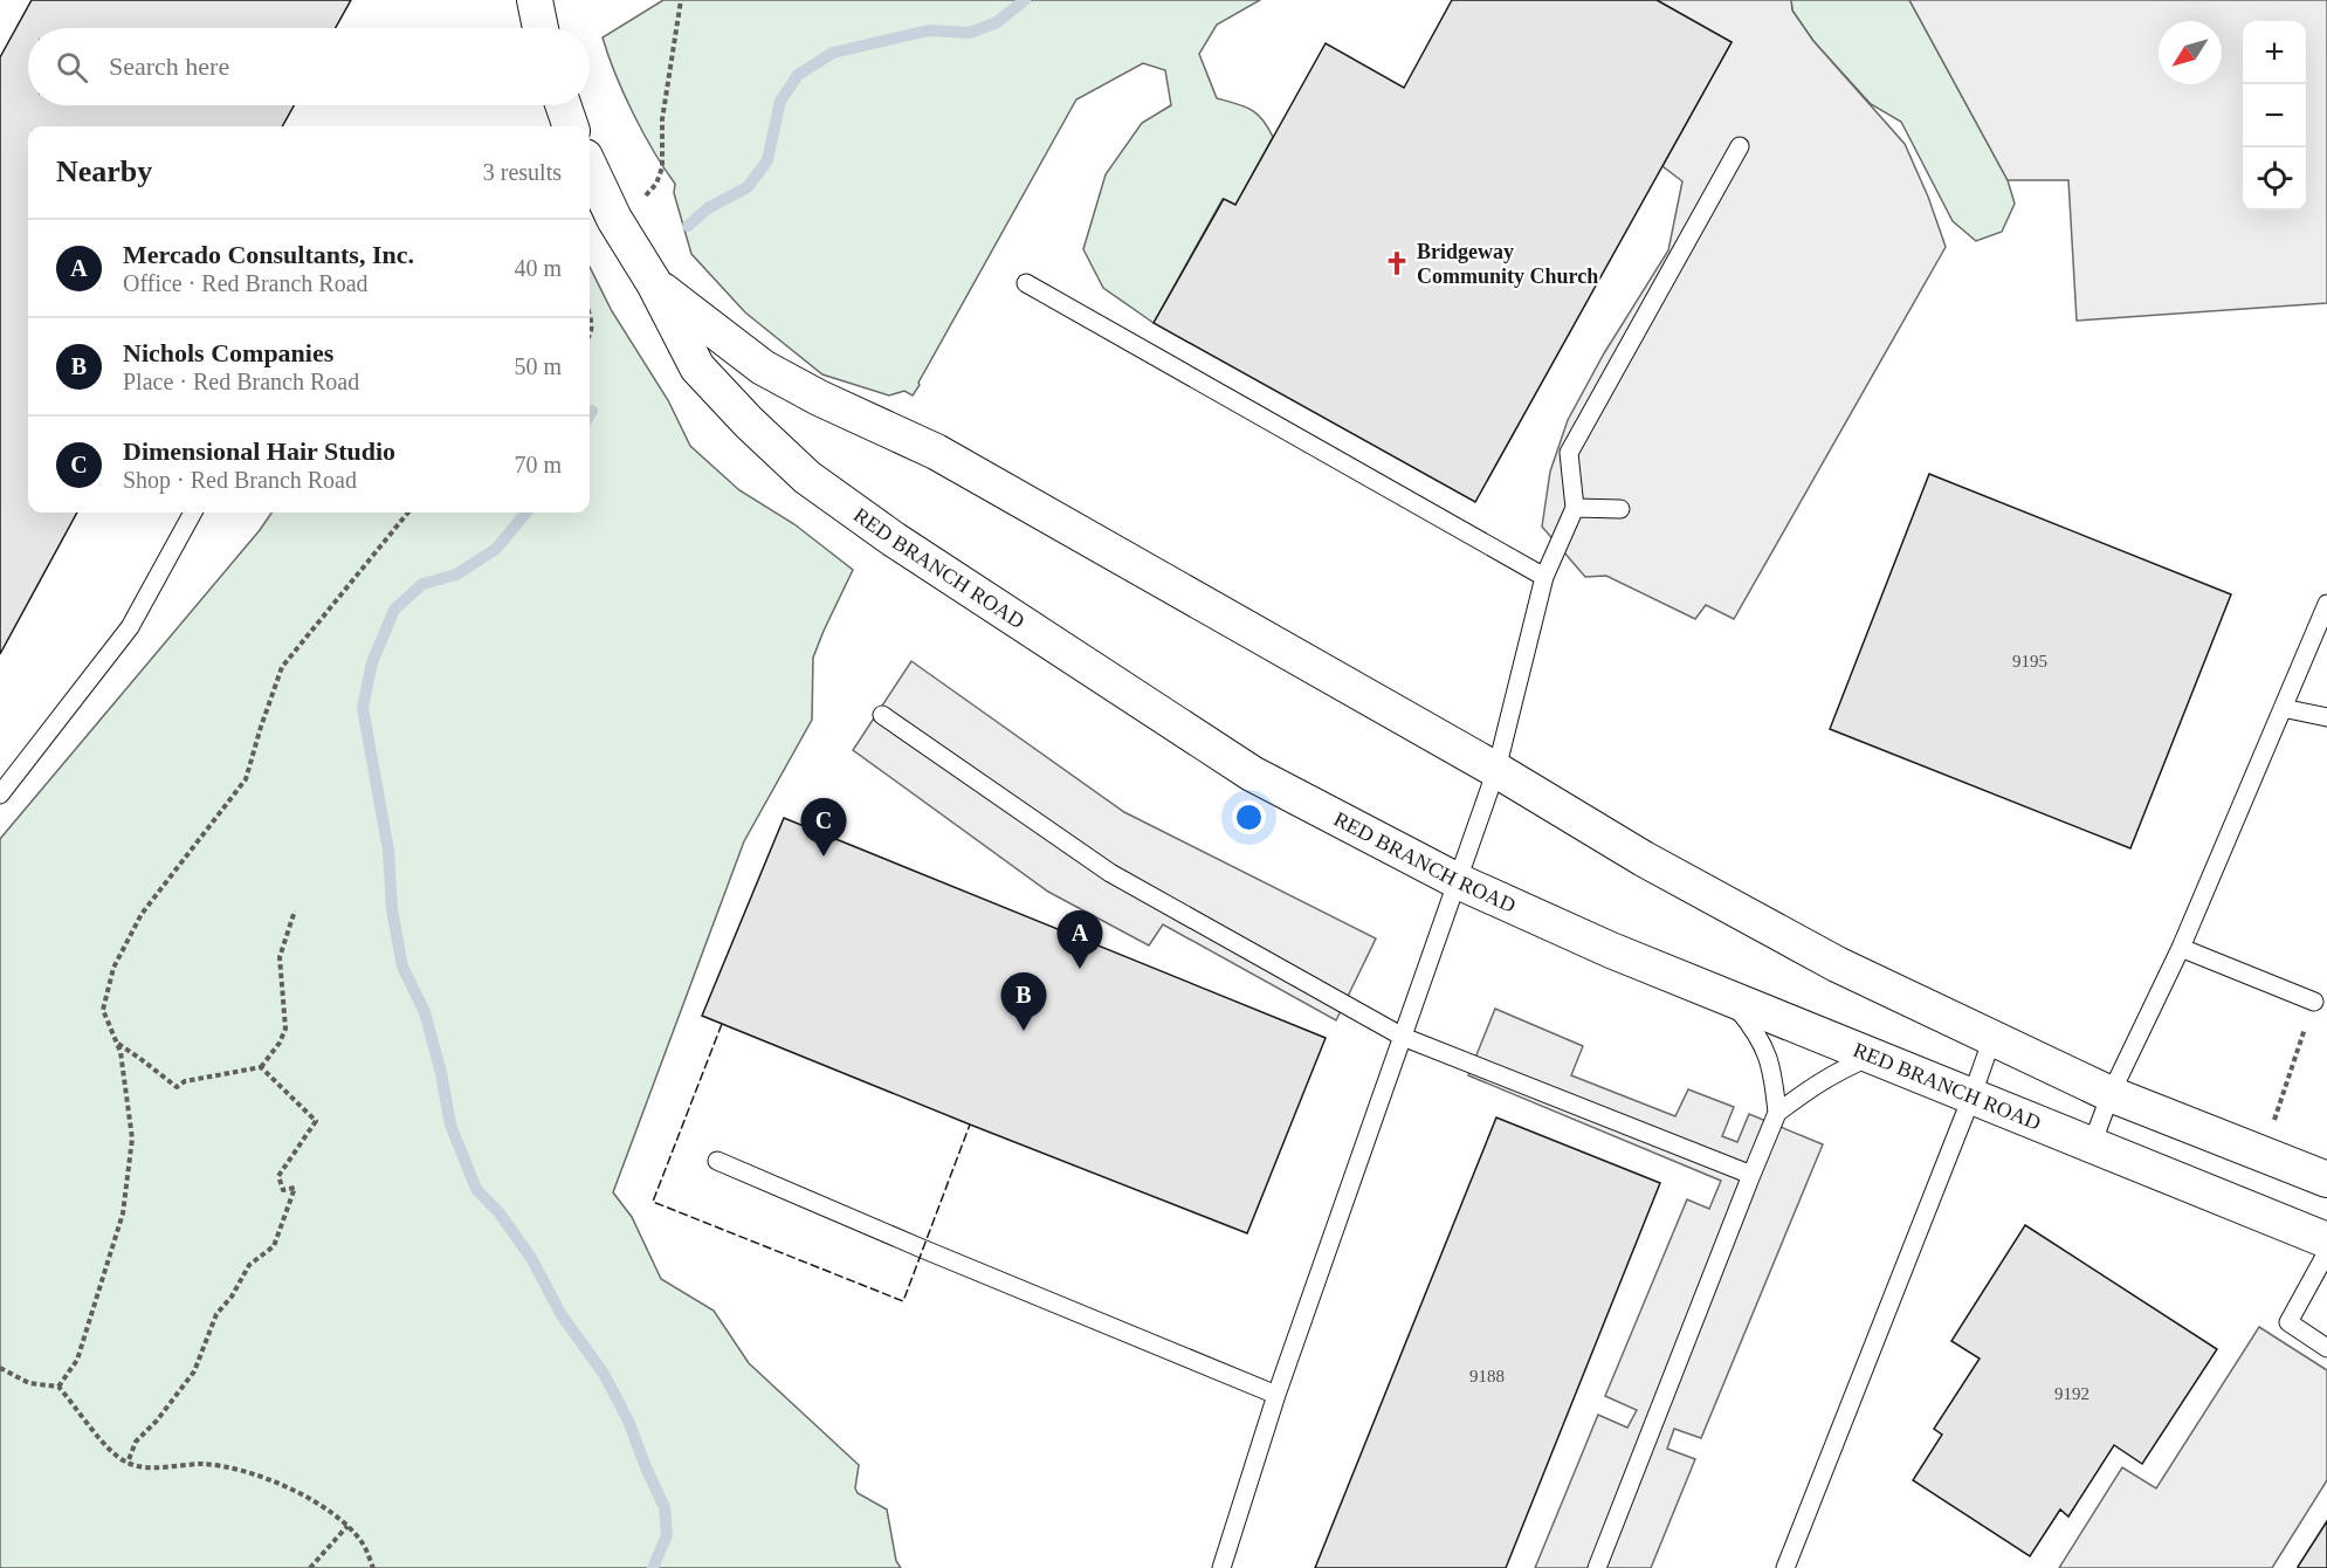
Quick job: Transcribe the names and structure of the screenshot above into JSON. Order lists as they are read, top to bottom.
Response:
{
  "streets": {
    "street": ["RED BRANCH ROAD"]
  },
  "places": {
    "church": ["Bridgeway Community Church"]
  },
  "house_numbers": ["9195", "9188", "9192"],
  "north": "bottom left",
  "page": {
    "map_buttons": ["+", "−"],
    "search": "Search here",
    "heading": ["Nearby", "3 results"],
    "list": [
      {
        "mark": "A",
        "name": "Mercado Consultants, Inc.",
        "note": "Office · Red Branch Road",
        "value": "40 m"
      },
      {
        "mark": "B",
        "name": "Nichols Companies",
        "note": "Place · Red Branch Road",
        "value": "50 m"
      },
      {
        "mark": "C",
        "name": "Dimensional Hair Studio",
        "note": "Shop · Red Branch Road",
        "value": "70 m"
      }
    ],
    "pins": ["C", "A", "B"]
  }
}
